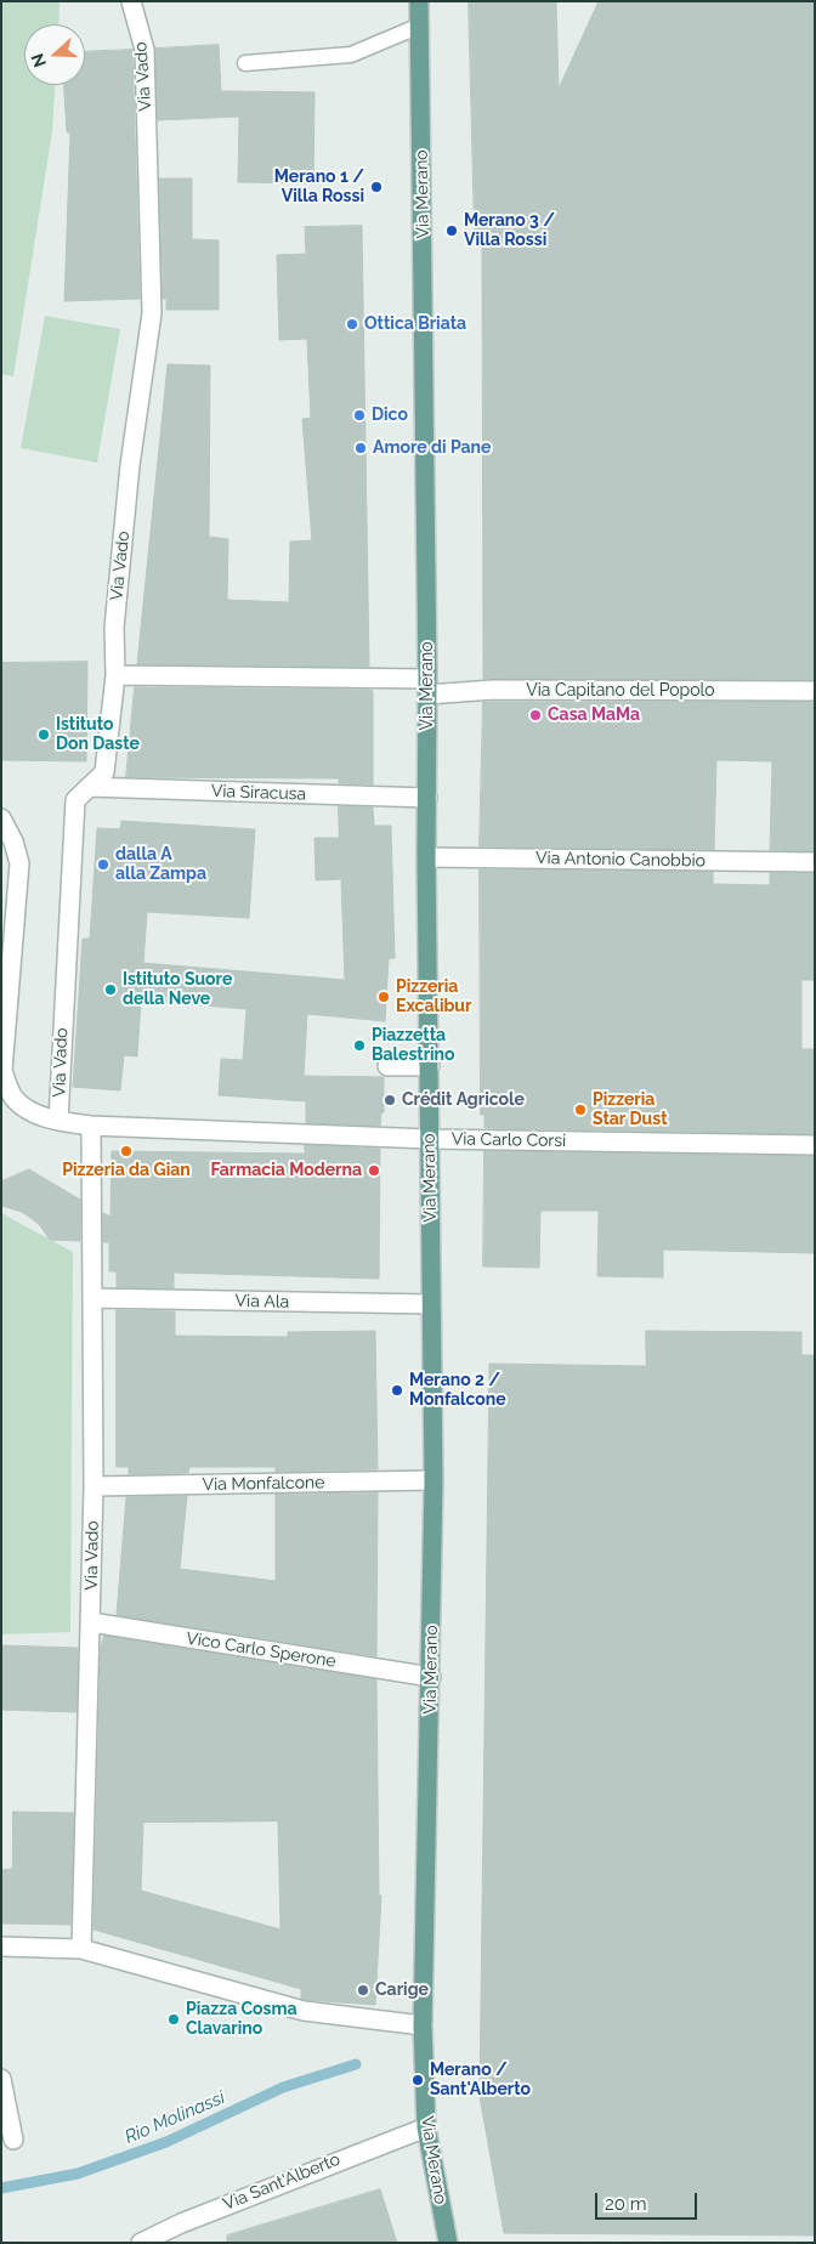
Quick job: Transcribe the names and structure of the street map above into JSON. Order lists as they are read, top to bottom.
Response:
{
  "streets": {
    "main road": ["Via Merano"],
    "street": [
      "Via Vado",
      "Via Capitano del Popolo",
      "Via Siracusa",
      "Via Antonio Canobbio",
      "Via Carlo Corsi",
      "Via Ala",
      "Via Monfalcone",
      "Vico Carlo Sperone",
      "Via Sant'Alberto"
    ]
  },
  "crossings": [
    ["Via Vado", "Via Capitano del Popolo"],
    ["Via Vado", "Via Siracusa"],
    ["Via Vado", "Via Carlo Corsi"],
    ["Via Vado", "Via Ala"],
    ["Via Vado", "Via Monfalcone"],
    ["Via Vado", "Vico Carlo Sperone"],
    ["Via Merano", "Via Capitano del Popolo"],
    ["Via Merano", "Via Siracusa"],
    ["Via Merano", "Via Antonio Canobbio"],
    ["Via Merano", "Via Carlo Corsi"],
    ["Via Merano", "Via Ala"],
    ["Via Merano", "Via Monfalcone"],
    ["Via Merano", "Vico Carlo Sperone"],
    ["Via Merano", "Via Sant'Alberto"]
  ],
  "water": ["Rio Molinassi"],
  "places": [
    "Merano 1 / Villa Rossi",
    "Merano 3 / Villa Rossi",
    "Ottica Briata",
    "Dico",
    "Amore di Pane",
    "Casa MaMa",
    "Istituto Don Daste",
    "dalla A alla Zampa",
    "Istituto Suore della Neve",
    "Pizzeria Excalibur",
    "Piazzetta Balestrino",
    "Crédit Agricole",
    "Pizzeria Star Dust",
    "Pizzeria da Gian",
    "Farmacia Moderna",
    "Merano 2 / Monfalcone",
    "Carige",
    "Piazza Cosma Clavarino",
    "Merano / Sant'Alberto"
  ],
  "scale_bar": "20 m",
  "north": "left"
}
